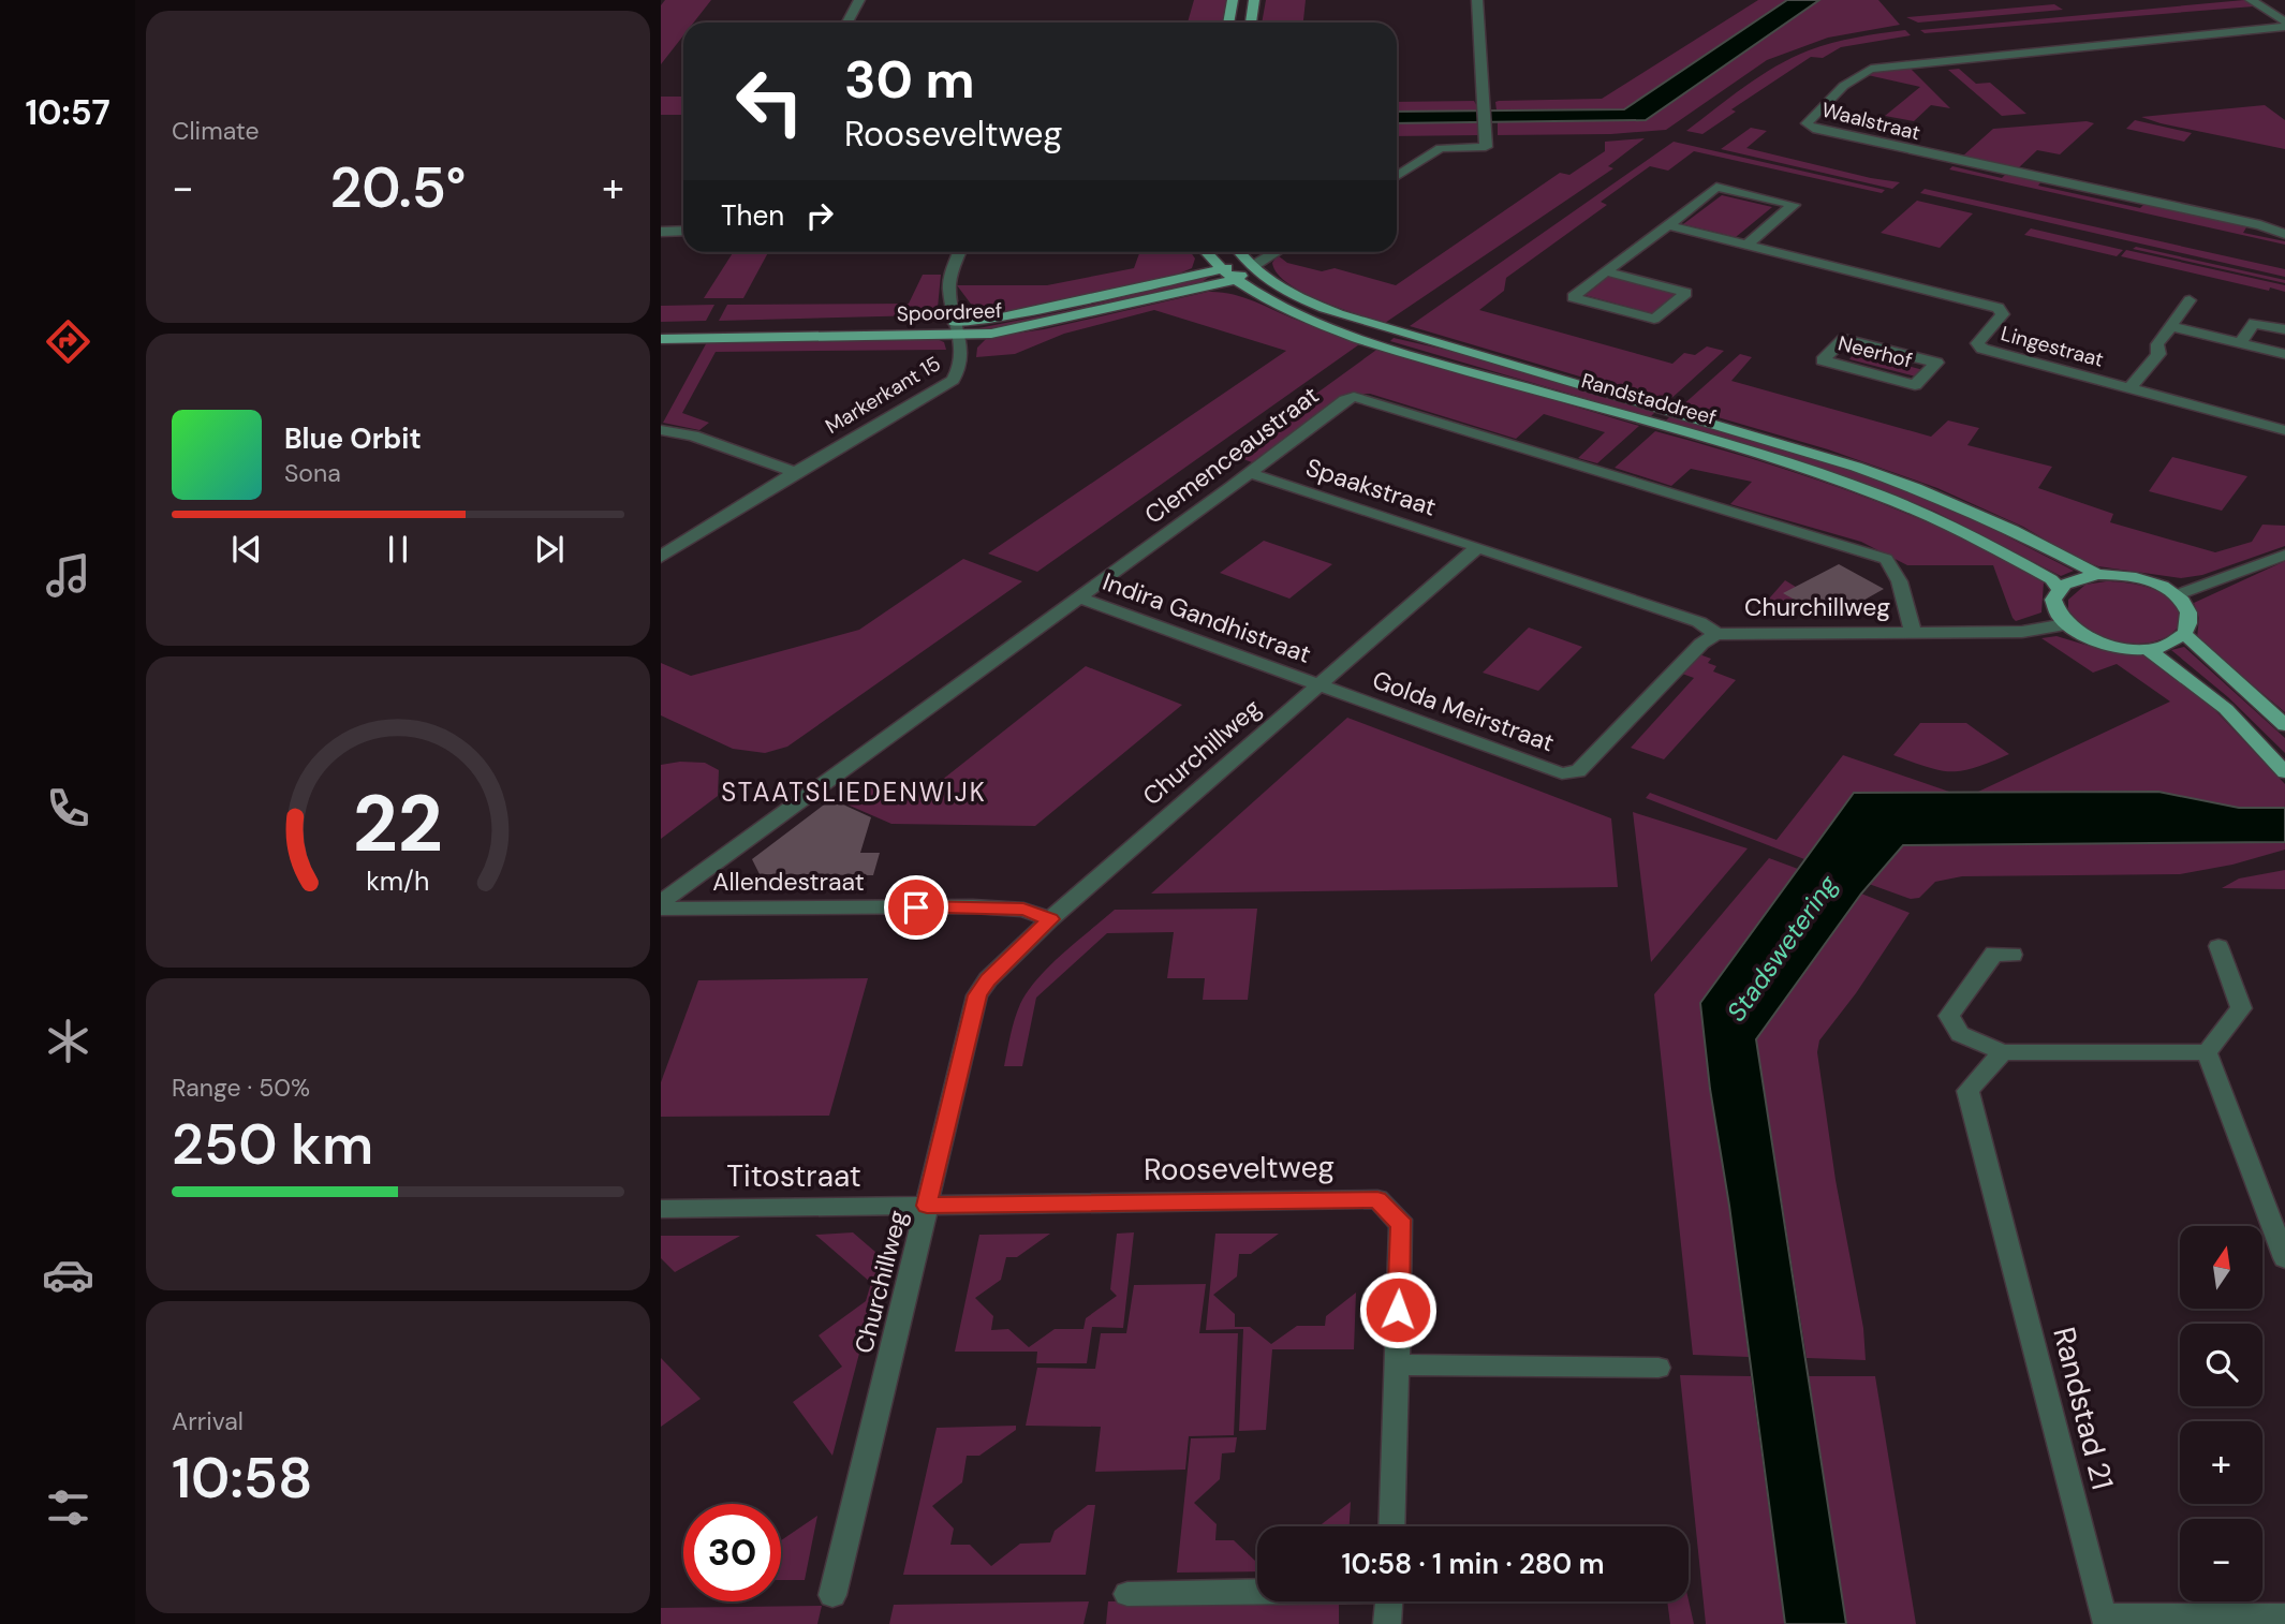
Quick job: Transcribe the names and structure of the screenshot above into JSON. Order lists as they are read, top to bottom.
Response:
{
  "streets": {
    "main road": ["Spoordreef", "Randstaddreef"],
    "street": [
      "Waalstraat",
      "Lingestraat",
      "Neerhof",
      "Markerkant 15",
      "Clemenceaustraat",
      "Spaakstraat",
      "Churchillweg",
      "Indira Gandhistraat",
      "Golda Meirstraat",
      "Allendestraat",
      "Rooseveltweg",
      "Titostraat",
      "Randstad 21"
    ]
  },
  "crossings": [
    ["Spoordreef", "Markerkant 15"],
    ["Spoordreef", "Randstaddreef"],
    ["Clemenceaustraat", "Spaakstraat"],
    ["Clemenceaustraat", "Churchillweg"],
    ["Clemenceaustraat", "Indira Gandhistraat"],
    ["Spaakstraat", "Churchillweg"],
    ["Churchillweg", "Indira Gandhistraat"],
    ["Churchillweg", "Golda Meirstraat"],
    ["Churchillweg", "Allendestraat"],
    ["Churchillweg", "Rooseveltweg"],
    ["Churchillweg", "Titostraat"],
    ["Indira Gandhistraat", "Golda Meirstraat"],
    ["Rooseveltweg", "Titostraat"]
  ],
  "districts": ["STAATSLIEDENWIJK"],
  "water": ["Stadswetering"],
  "north": "top",
  "page": {
    "tabs": "10:57",
    "tile": [
      "Climate",
      ["Range · 50%", "250 km"],
      ["Arrival", "10:58"]
    ],
    "turn": ["30 m", "Rooseveltweg"],
    "heat": ["−", "20.5°", "+"],
    "then": "Then",
    "song": ["Blue Orbit", "Sona"],
    "map_buttons": ["+", "−"],
    "limit": "30",
    "trip": "10:58 · 1 min · 280 m",
    "gauge": ["22", "km/h"]
  }
}
